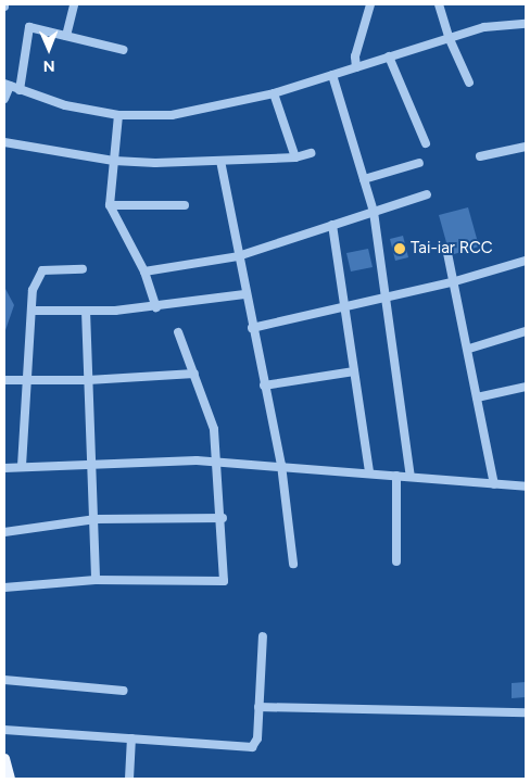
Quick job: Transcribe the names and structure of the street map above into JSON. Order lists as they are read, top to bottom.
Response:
{
  "places": ["Tai-iar RCC"],
  "north": "bottom"
}
